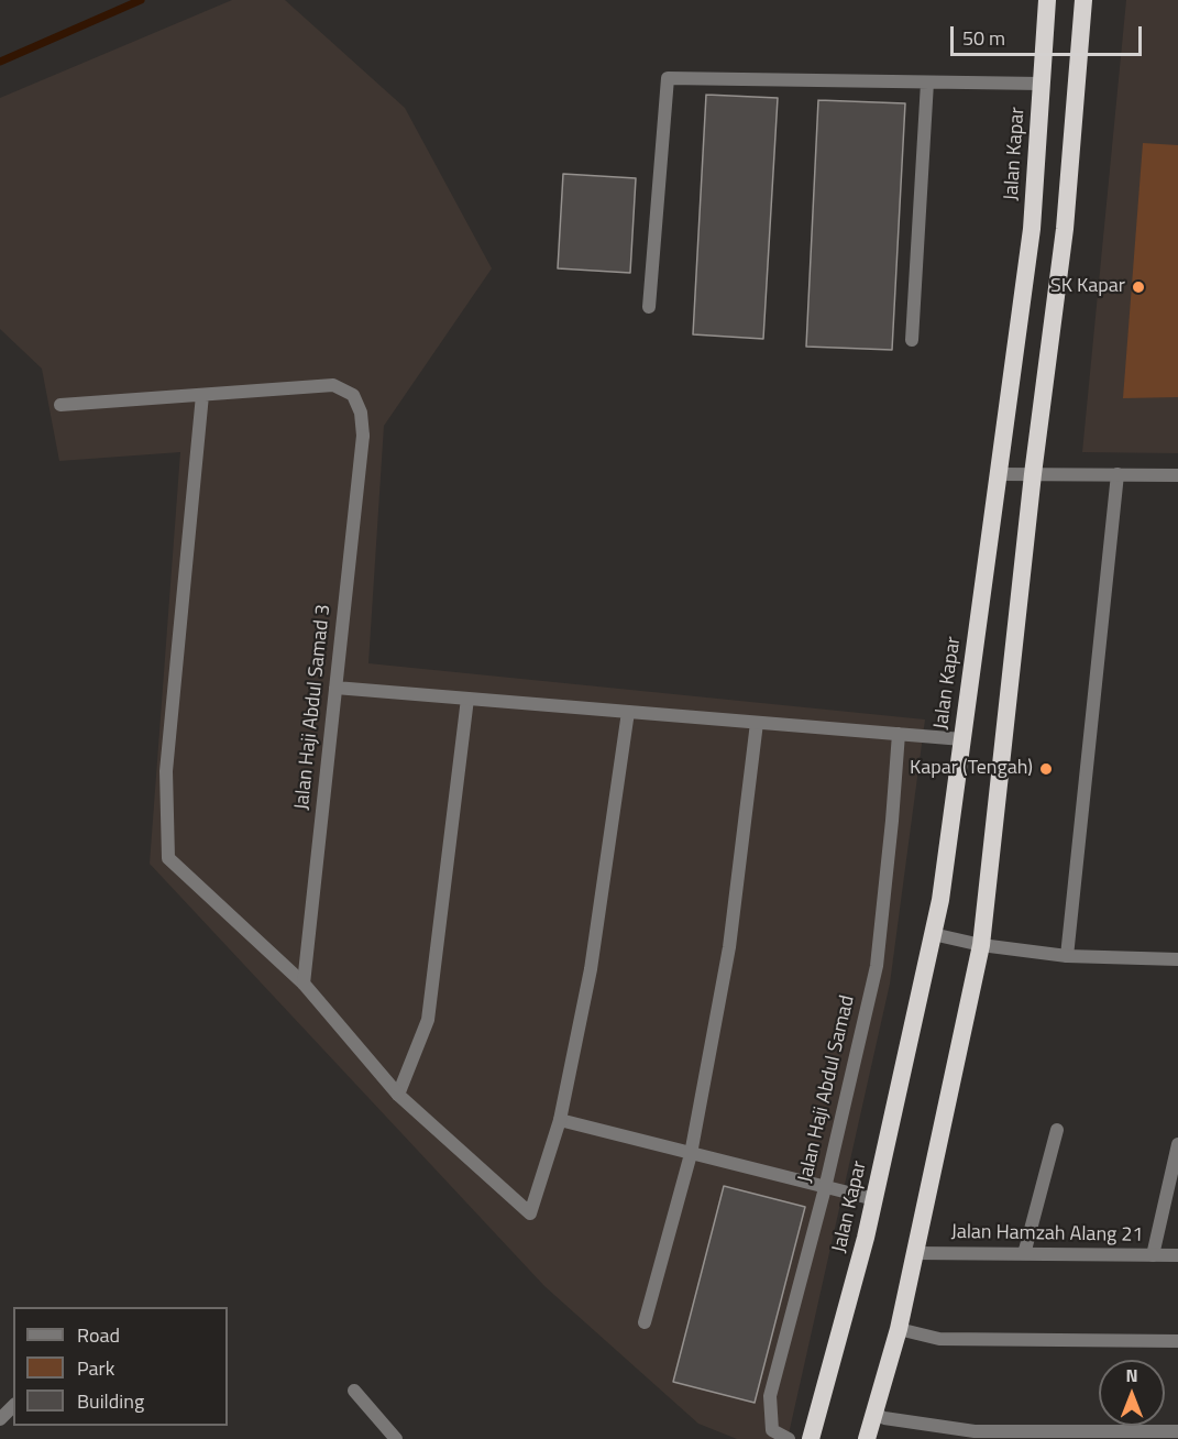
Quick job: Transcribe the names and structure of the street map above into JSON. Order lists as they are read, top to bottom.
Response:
{
  "streets": {
    "highway": ["Jalan Kapar"],
    "street": ["Jalan Haji Abdul Samad 3", "Jalan Haji Abdul Samad", "Jalan Hamzah Alang 21"]
  },
  "places": ["SK Kapar", "Kapar (Tengah)"],
  "legend": ["Road", "Park", "Building"],
  "scale_bar": "50 m",
  "north": "top"
}
